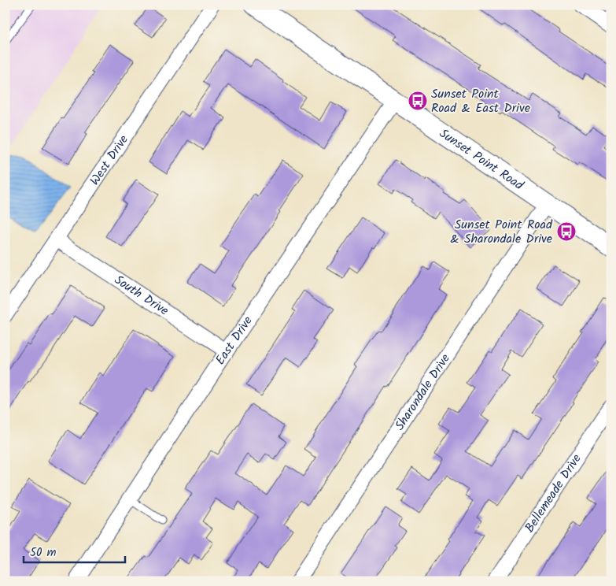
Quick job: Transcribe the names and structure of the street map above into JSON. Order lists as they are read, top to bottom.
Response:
{
  "streets": {
    "main road": ["Sunset Point Road"],
    "street": [
      "West Drive",
      "South Drive",
      "East Drive",
      "Sharondale Drive",
      "Bellemeade Drive"
    ]
  },
  "crossings": [
    ["Sunset Point Road", "East Drive"],
    ["Sunset Point Road", "Sharondale Drive"],
    ["West Drive", "South Drive"],
    ["South Drive", "East Drive"]
  ],
  "places": {
    "bus stop": ["Sunset Point Road & East Drive", "Sunset Point Road & Sharondale Drive"]
  },
  "scale_bar": "50 m"
}
